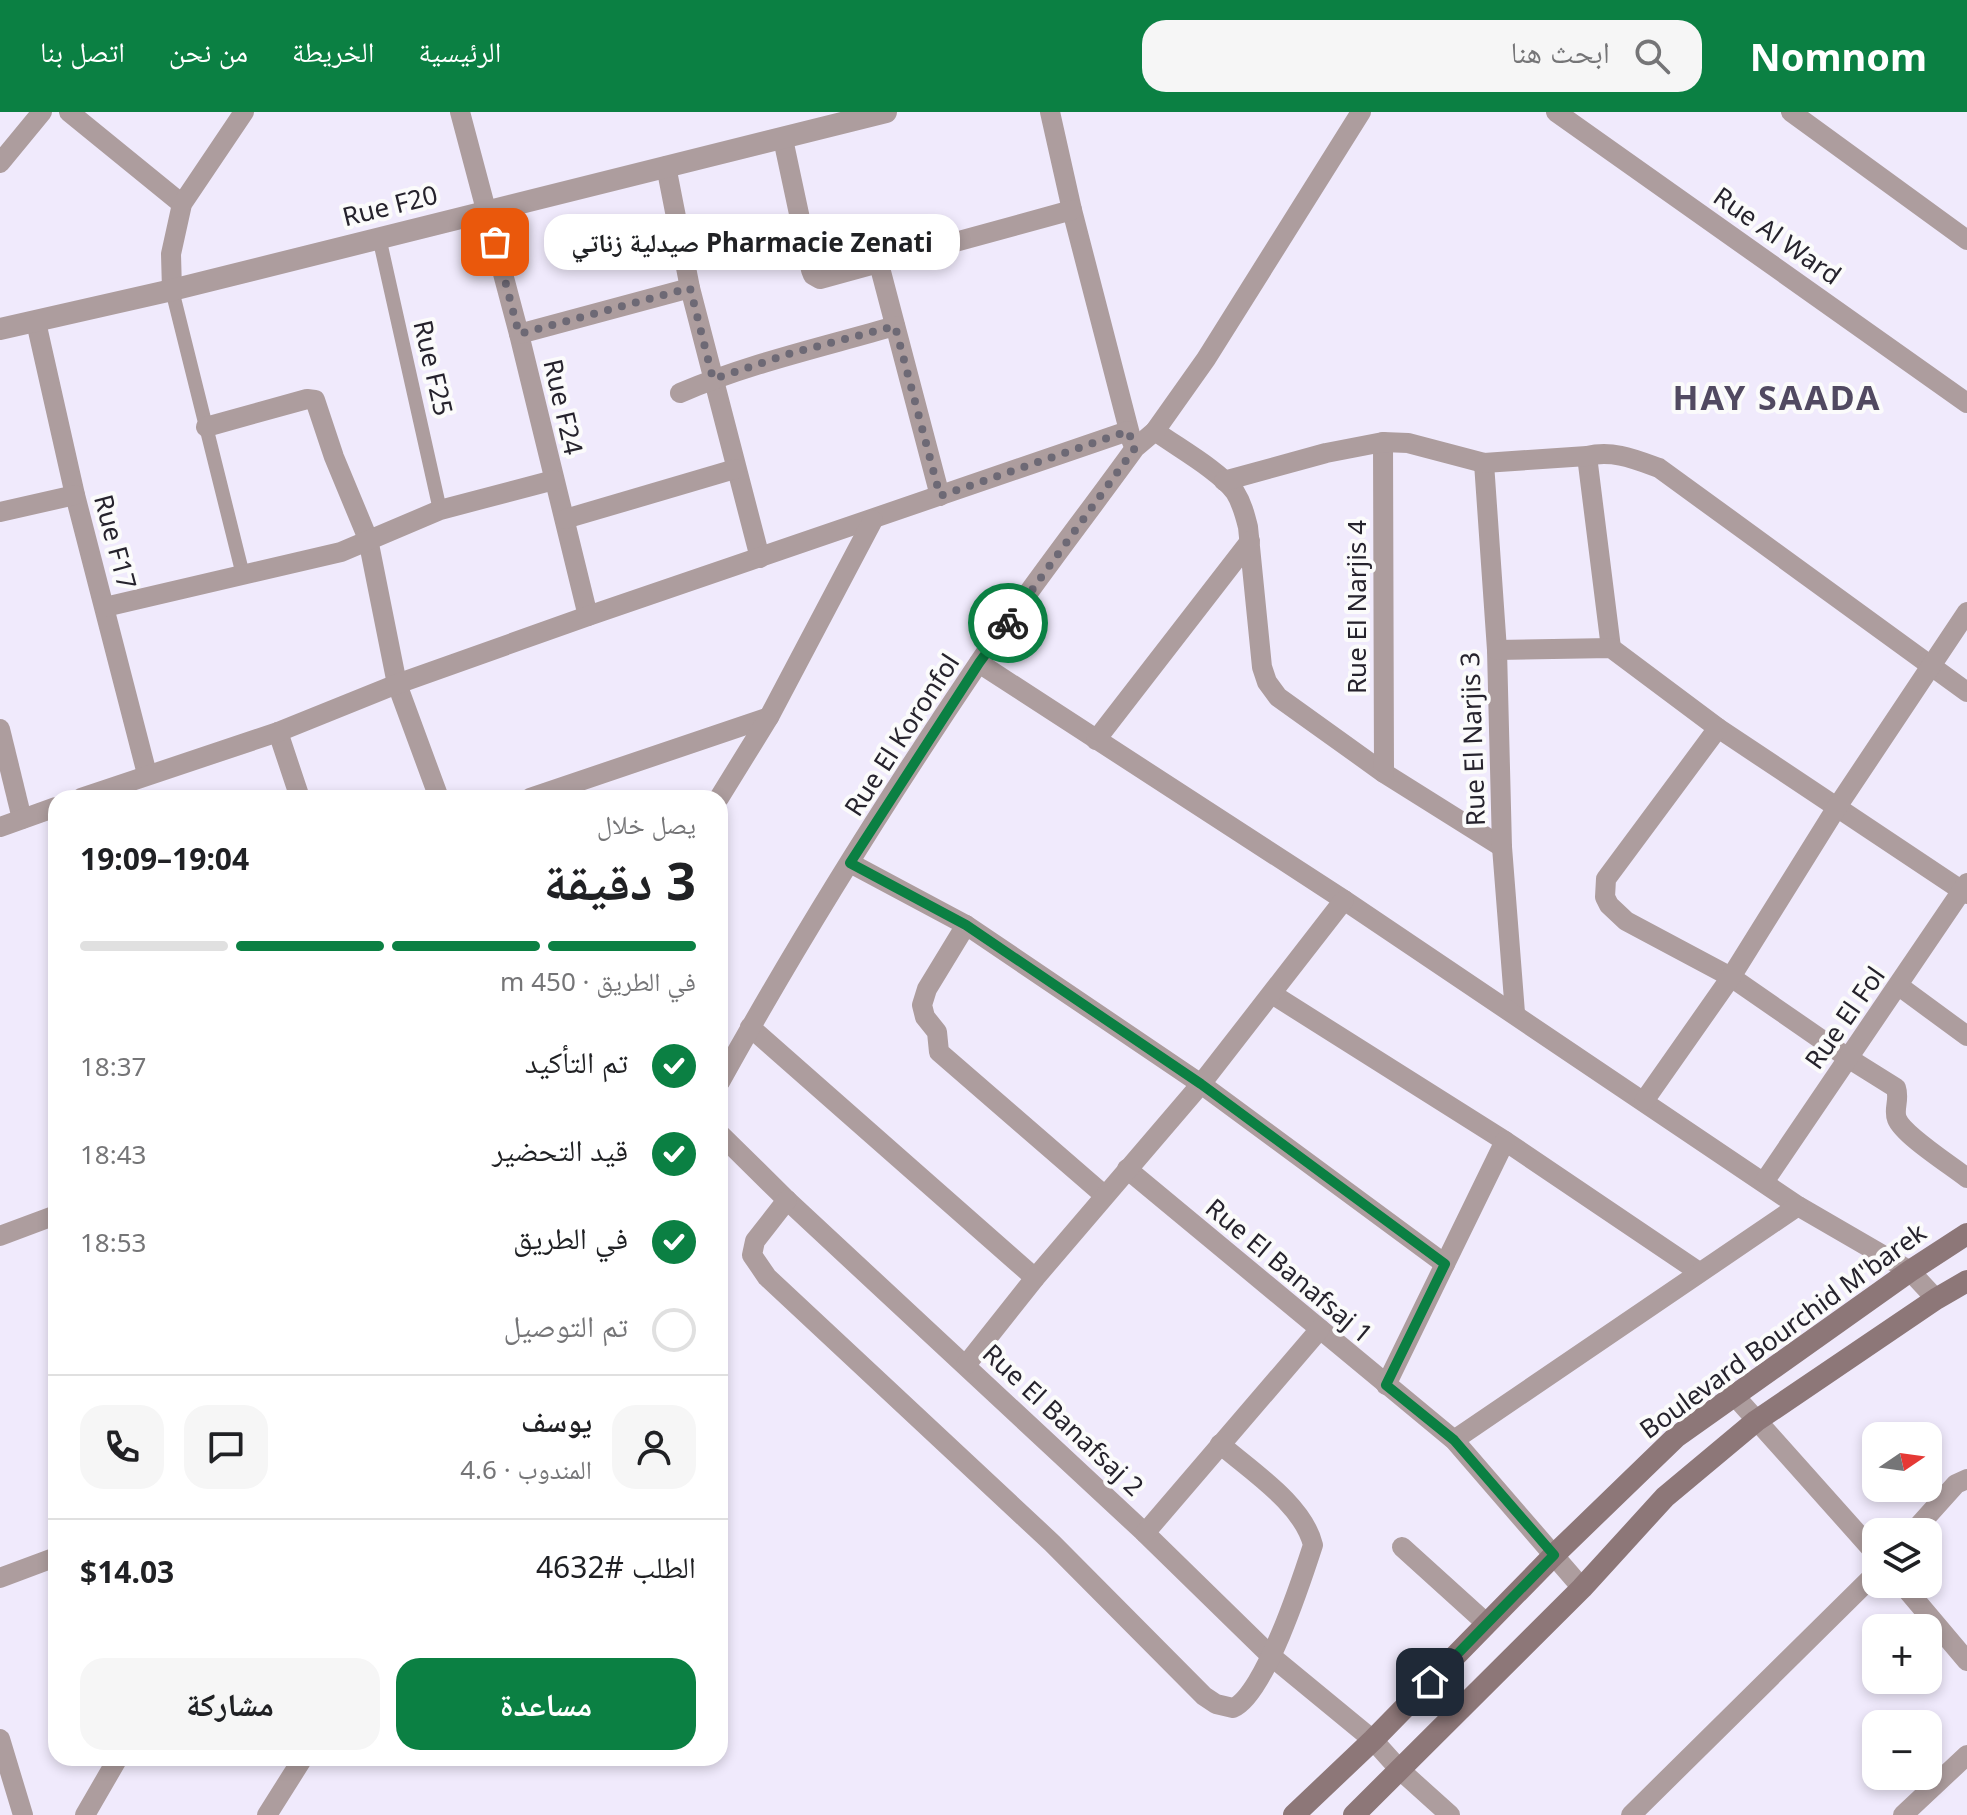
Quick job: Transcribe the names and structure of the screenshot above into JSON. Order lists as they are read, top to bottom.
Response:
{
  "streets": {
    "main road": ["Boulevard Bourchid M'barek"],
    "street": [
      "Rue F20",
      "Rue Al Ward",
      "Rue F25",
      "Rue F24",
      "Rue F17",
      "Rue El Narjis 4",
      "Rue El Koronfol",
      "Rue El Narjis 3",
      "Rue El Fol",
      "Rue El Banafsaj 1",
      "Rue El Banafsaj 2"
    ]
  },
  "crossings": [
    ["Rue F20", "Rue F25"],
    ["Rue F20", "Rue F24"],
    ["Rue F20", "Rue F17"],
    ["Rue El Banafsaj 1", "Boulevard Bourchid M'barek"],
    ["Boulevard Bourchid M'barek", "Rue El Banafsaj 2"]
  ],
  "districts": ["HAY SAADA"],
  "places": ["Pharmacie Zenati صيدلية زناتي"],
  "north": "right",
  "page": {
    "header": "Nomnom",
    "search": "ابحث هنا",
    "nav": [
      "الرئيسية",
      "الخريطة",
      "من نحن",
      "اتصل بنا"
    ],
    "bubble": "Pharmacie Zenati صيدلية زناتي",
    "heading": ["3 دقيقة", "يصل خلال", "19:04–19:09"],
    "panel": [
      "يوسف",
      "المندوب · 4.6",
      "الطلب #4632",
      "$14.03"
    ],
    "bar": "في الطريق · 450 m",
    "list": [
      ["تم التأكيد", "18:37"],
      ["قيد التحضير", "18:43"],
      ["في الطريق", "18:53"],
      "تم التوصيل"
    ],
    "map_buttons": ["+", "−"],
    "buttons": ["مساعدة", "مشاركة"]
  }
}
